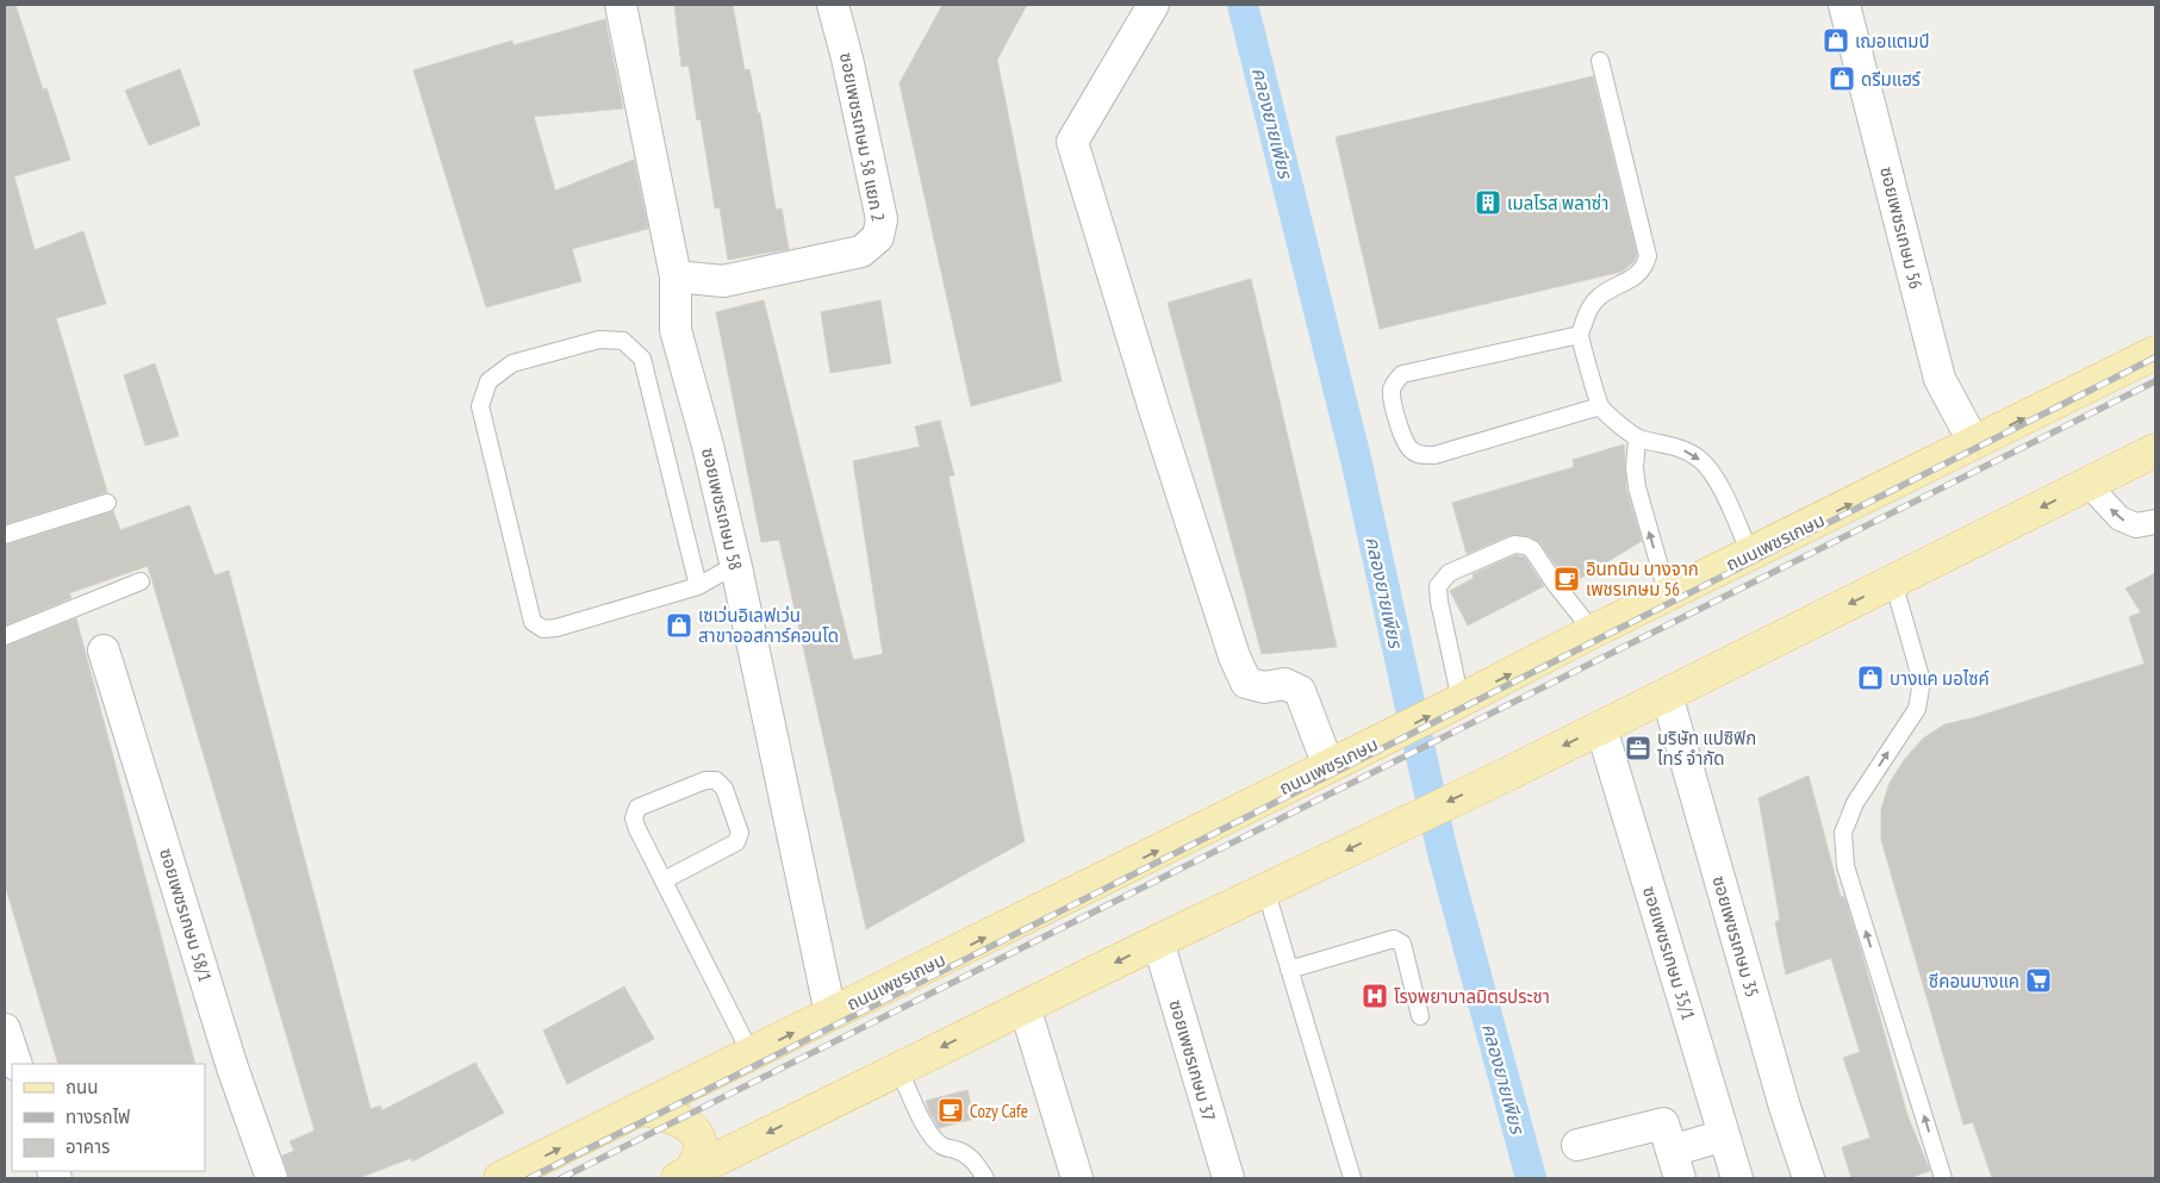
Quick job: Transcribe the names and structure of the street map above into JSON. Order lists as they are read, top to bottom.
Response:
{
  "streets": {
    "main road": ["ถนนเพชรเกษม"],
    "street": [
      "ซอยเพชรเกษม 58 แยก 2",
      "ซอยเพชรเกษม 56",
      "ซอยเพชรเกษม 58",
      "ซอยเพชรเกษม 58/1",
      "ซอยเพชรเกษม 35",
      "ซอยเพชรเกษม 35/1",
      "ซอยเพชรเกษม 37"
    ]
  },
  "crossings": [
    ["ซอยเพชรเกษม 58 แยก 2", "ซอยเพชรเกษม 58"],
    ["ซอยเพชรเกษม 56", "ถนนเพชรเกษม"],
    ["ซอยเพชรเกษม 58", "ถนนเพชรเกษม"]
  ],
  "water": ["คลองยายเพียร"],
  "places": {
    "shop": [
      "เฌอแตมป์",
      "ดรีมแฮร์",
      "เซเว่นอิเลฟเว่น สาขาออสการ์คอนโด",
      "บางแค มอไซค์"
    ],
    "building": ["เมลโรส พลาซ่า"],
    "cafe": ["อินทนิน บางจาก เพชรเกษม 56", "Cozy Cafe"],
    "office": ["บริษัท แปซิฟิก ไทร์ จำกัด"],
    "supermarket": ["ซีคอนบางแค"],
    "hospital": ["โรงพยาบาลมิตรประชา"]
  },
  "legend": ["ถนน", "ทางรถไฟ", "อาคาร"]
}
